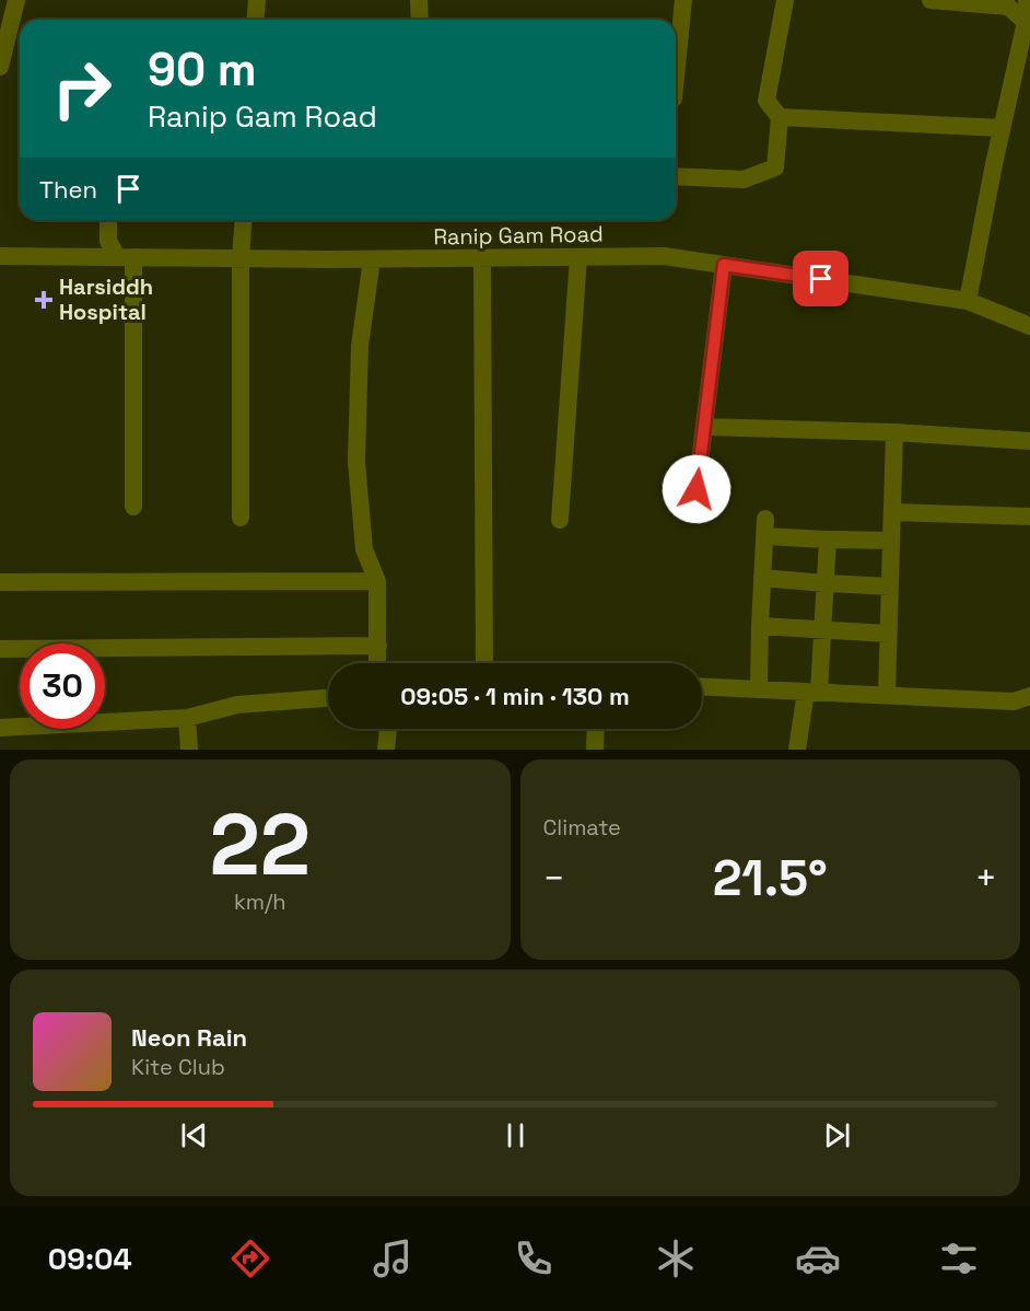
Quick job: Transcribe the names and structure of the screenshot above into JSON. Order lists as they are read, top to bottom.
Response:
{
  "streets": {
    "street": ["Ranip Gam Road"]
  },
  "places": {
    "health": ["Harsiddh Hospital"]
  },
  "page": {
    "turn": ["90 m", "Ranip Gam Road"],
    "then": "Then",
    "limit": "30",
    "trip": "09:05 · 1 min · 130 m",
    "tile": [
      ["22", "km/h"],
      "Climate"
    ],
    "heat": ["−", "21.5°", "+"],
    "song": ["Neon Rain", "Kite Club"],
    "tabs": "09:04"
  }
}
